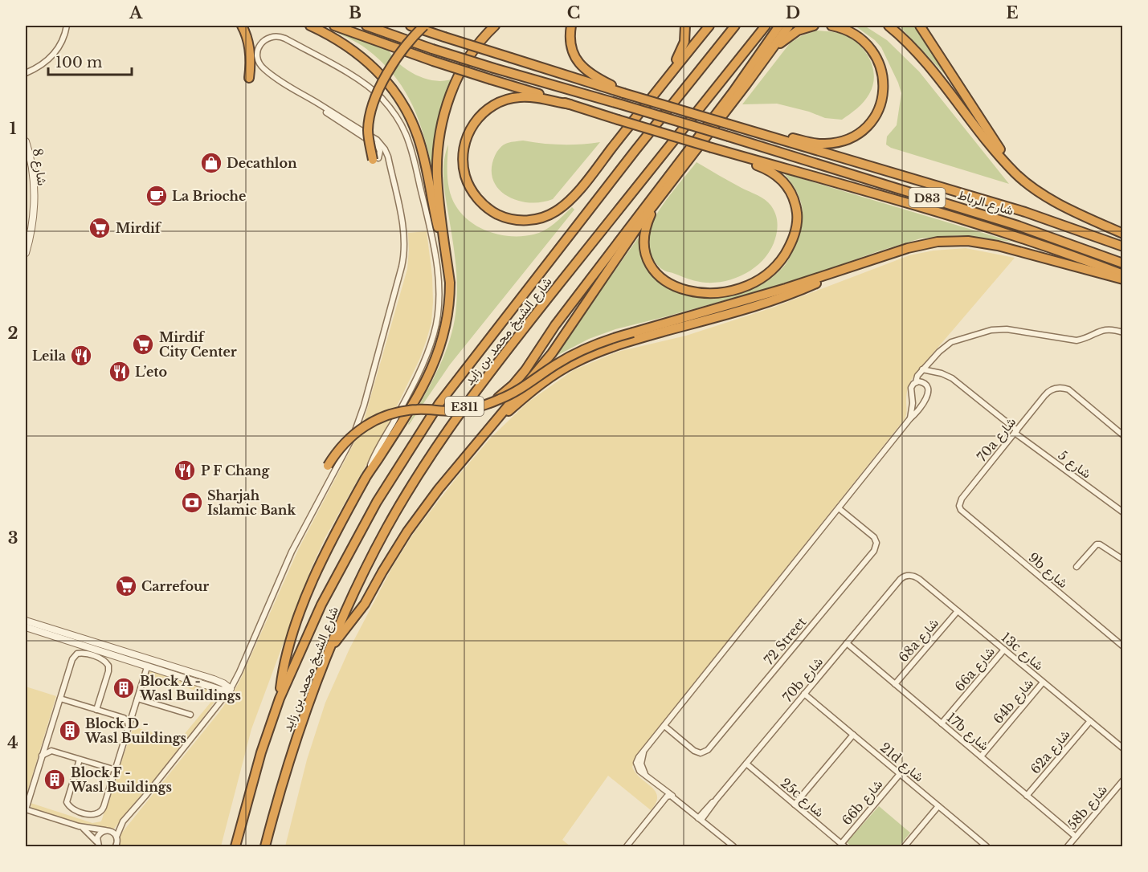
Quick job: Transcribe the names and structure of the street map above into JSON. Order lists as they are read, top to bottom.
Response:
{
  "streets": {
    "highway": [
      "D83",
      "شارع الرباط",
      "شارع الشيخ محمد بن زايد",
      "E311"
    ],
    "street": [
      "شارع 8",
      "70a شارع",
      "شارع 5",
      "9b شارع",
      "68a شارع",
      "72 Street",
      "13c شارع",
      "66a شارع",
      "70b شارع",
      "64b شارع",
      "17b شارع",
      "62a شارع",
      "21d شارع",
      "25c شارع",
      "66b شارع",
      "58b شارع"
    ]
  },
  "crossings": [
    ["70a شارع", "شارع 5"],
    ["70a شارع", "9b شارع"],
    ["68a شارع", "13c شارع"],
    ["68a شارع", "17b شارع"],
    ["13c شارع", "66a شارع"],
    ["13c شارع", "70b شارع"],
    ["13c شارع", "64b شارع"],
    ["13c شارع", "62a شارع"],
    ["66a شارع", "17b شارع"],
    ["70b شارع", "17b شارع"],
    ["70b شارع", "21d شارع"],
    ["70b شارع", "25c شارع"],
    ["64b شارع", "17b شارع"],
    ["17b شارع", "62a شارع"],
    ["17b شارع", "58b شارع"],
    ["21d شارع", "66b شارع"],
    ["25c شارع", "66b شارع"]
  ],
  "places": {
    "shop": ["Decathlon"],
    "cafe": ["La Brioche"],
    "supermarket": ["Mirdif", "Mirdif City Center", "Carrefour"],
    "restaurant": ["Leila", "L’eto", "P F Chang"],
    "bank": ["Sharjah Islamic Bank"],
    "building": ["Block A - Wasl Buildings", "Block D - Wasl Buildings", "Block F - Wasl Buildings"]
  },
  "scale_bar": "100 m",
  "grid": {
    "columns": [
      "A",
      "B",
      "C",
      "D",
      "E"
    ],
    "rows": [
      "1",
      "2",
      "3",
      "4"
    ]
  }
}
